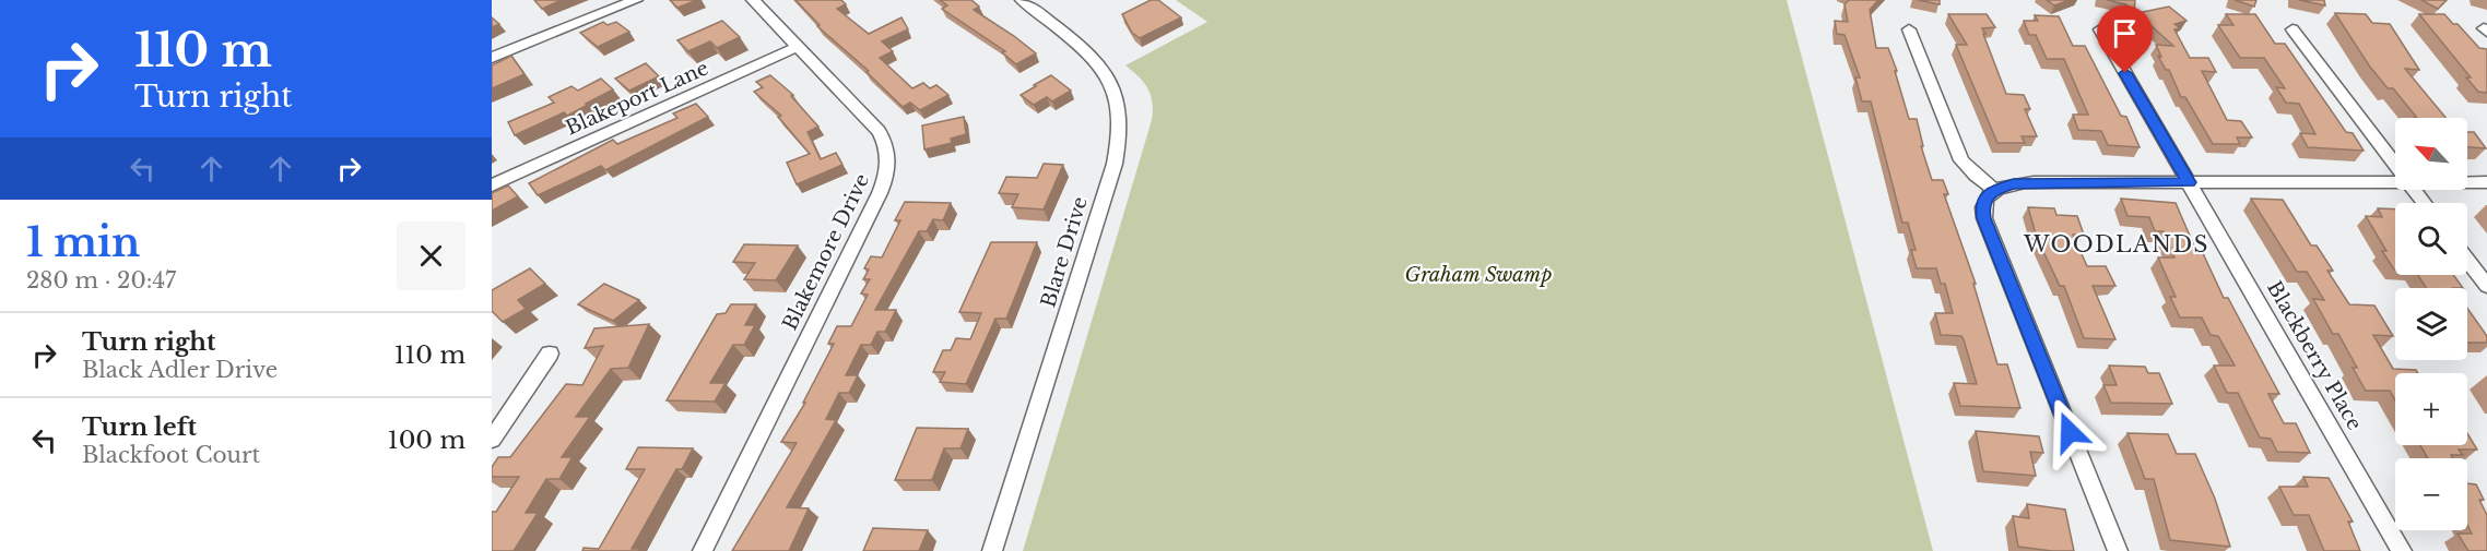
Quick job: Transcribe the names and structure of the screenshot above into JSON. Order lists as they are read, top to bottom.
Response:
{
  "streets": {
    "street": [
      "Blakeport Lane",
      "Blakemore Drive",
      "Blare Drive",
      "Blackberry Place"
    ]
  },
  "crossings": [
    ["Blakeport Lane", "Blakemore Drive"]
  ],
  "districts": ["WOODLANDS"],
  "parks": ["Graham Swamp"],
  "north": "top left",
  "page": {
    "turn": ["110 m", "Turn right"],
    "map_buttons": ["+", "−"],
    "heading": ["1 min", "280 m · 20:47"],
    "list": [
      {
        "name": "Turn right",
        "note": "Black Adler Drive",
        "value": "110 m"
      },
      {
        "name": "Turn left",
        "note": "Blackfoot Court",
        "value": "100 m"
      }
    ]
  }
}
